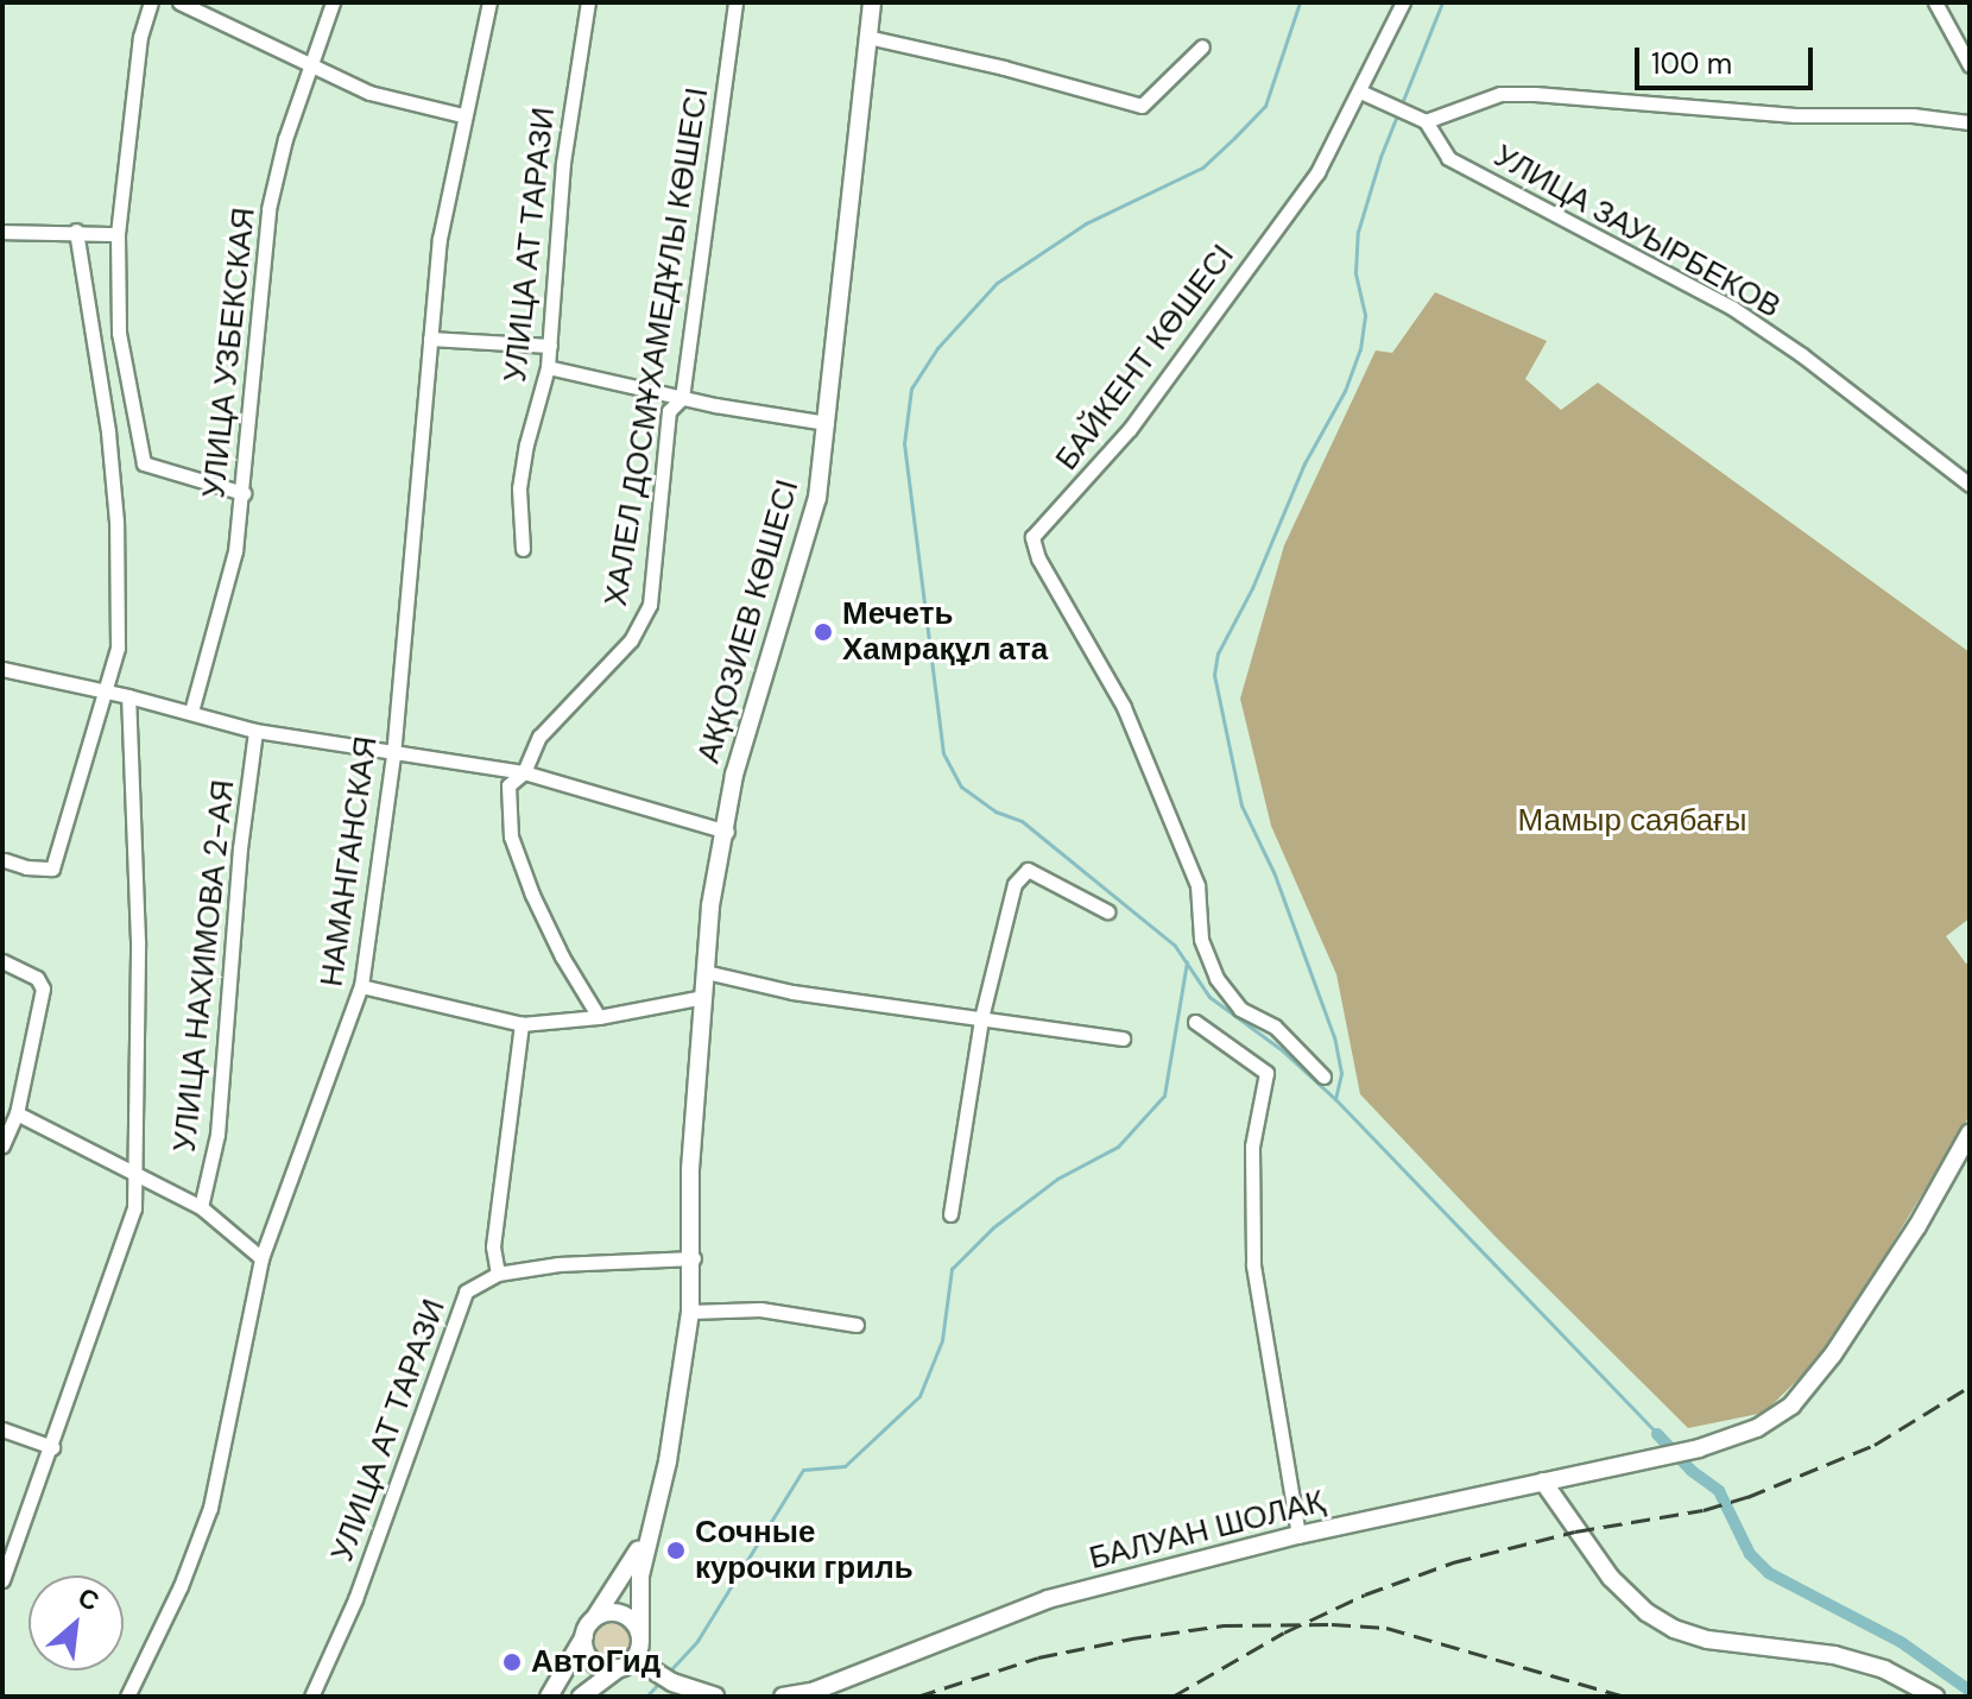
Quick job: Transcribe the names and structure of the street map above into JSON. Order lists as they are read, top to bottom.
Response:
{
  "streets": {
    "main road": ["АҚҚОЗИЕВ КӨШЕСІ", "БАЛУАН ШОЛАҚ"],
    "street": [
      "УЛИЦА ЗАУЫРБЕКОВ",
      "УЛИЦА АТ ТАРАЗИ",
      "ХАЛЕЛ ДОСМҰХАМЕДҰЛЫ КӨШЕСІ",
      "УЛИЦА УЗБЕКСКАЯ",
      "БАЙКЕНТ КӨШЕСІ",
      "НАМАНГАНСКАЯ",
      "УЛИЦА НАХИМОВА 2-АЯ"
    ]
  },
  "crossings": [
    ["УЛИЦА АТ ТАРАЗИ", "АҚҚОЗИЕВ КӨШЕСІ"]
  ],
  "parks": ["Мамыр саябағы"],
  "places": ["Мечеть Хамрақұл ата", "Сочные курочки гриль", "АвтоГид"],
  "scale_bar": "100 m",
  "north": "top right"
}
